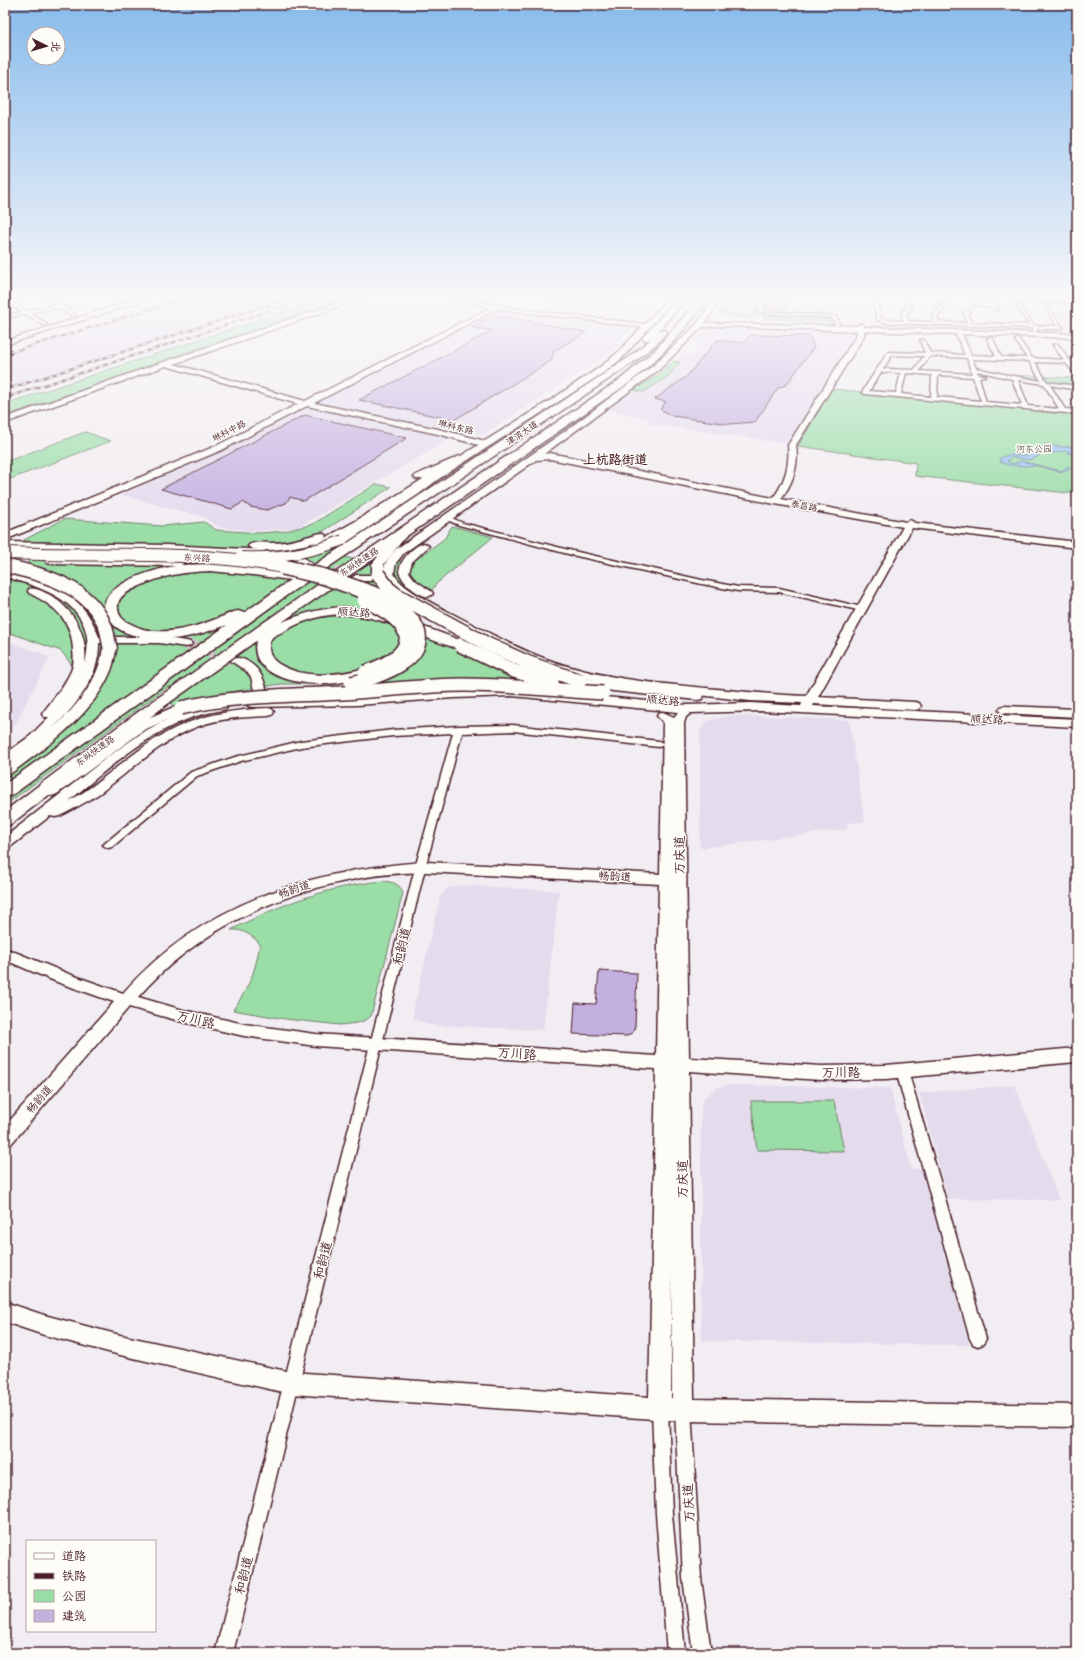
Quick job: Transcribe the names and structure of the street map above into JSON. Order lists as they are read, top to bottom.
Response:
{
  "streets": {
    "highway": ["津滨大道", "东兴路", "东纵快速路"],
    "main road": ["顺达路"],
    "street": [
      "琳科东路",
      "琳科中路",
      "泰昌路",
      "万庆道",
      "畅韵道",
      "和韵道",
      "万川路"
    ]
  },
  "crossings": [
    ["琳科东路", "琳科中路"],
    ["津滨大道", "东纵快速路"],
    ["东兴路", "顺达路"],
    ["顺达路", "万庆道"],
    ["万庆道", "畅韵道"],
    ["万庆道", "万川路"],
    ["畅韵道", "和韵道"],
    ["畅韵道", "万川路"],
    ["和韵道", "万川路"]
  ],
  "districts": ["上杭路街道"],
  "parks": ["河东公园"],
  "legend": [
    "道路",
    "铁路",
    "公园",
    "建筑"
  ],
  "north": "right"
}
